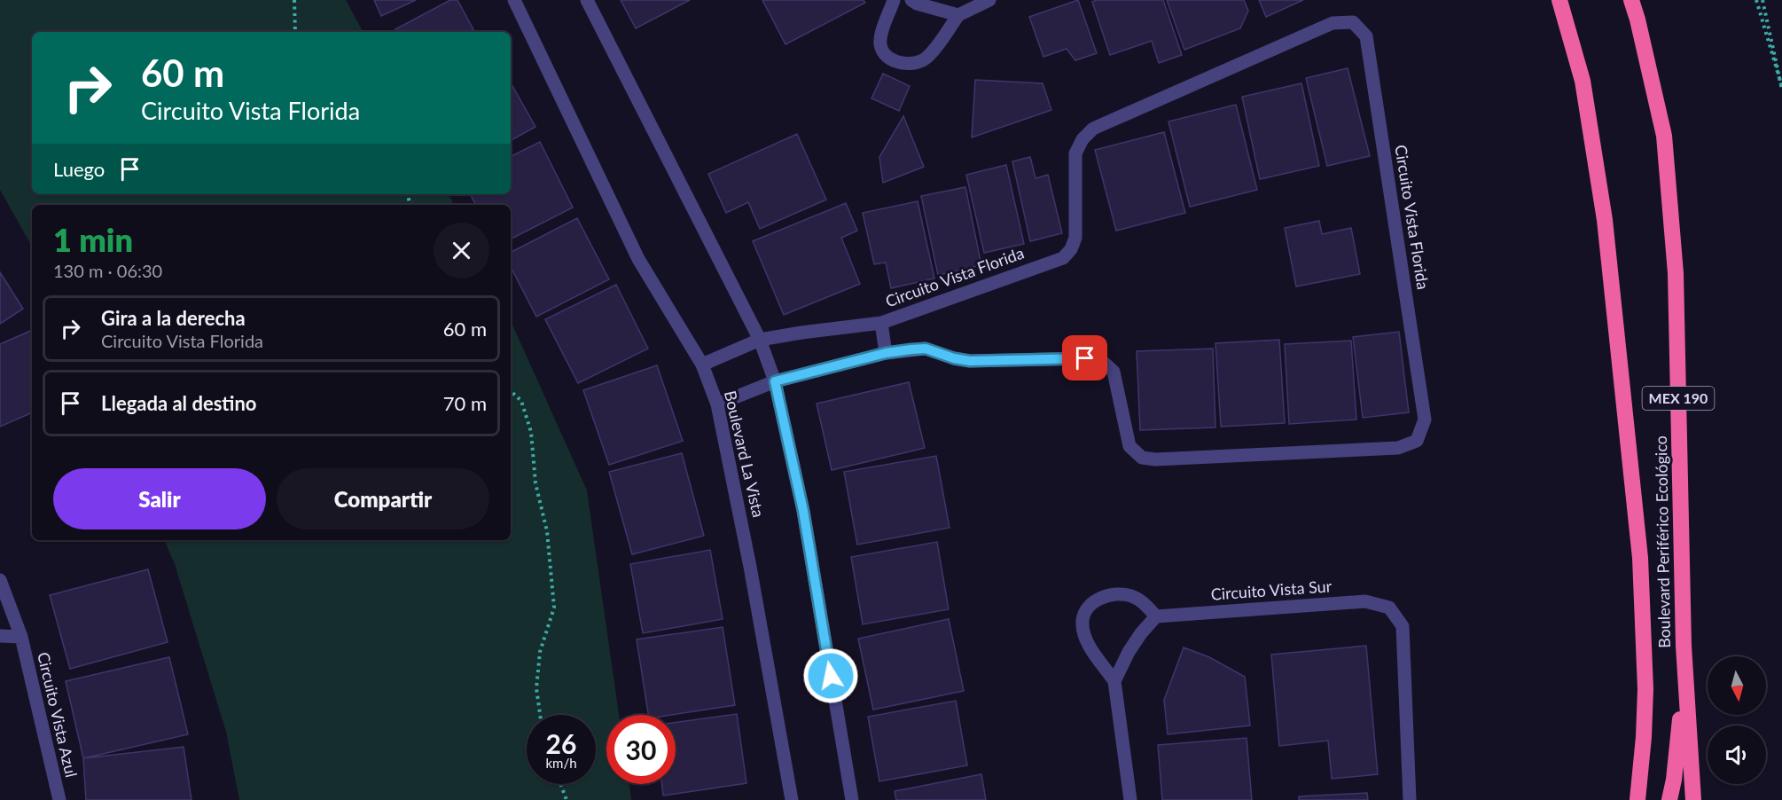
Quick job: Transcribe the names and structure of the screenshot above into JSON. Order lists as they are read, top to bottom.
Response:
{
  "streets": {
    "highway": ["MEX 190", "Boulevard Periférico Ecológico"],
    "street": [
      "Circuito Vista Florida",
      "Boulevard La Vista",
      "Circuito Vista Sur",
      "Circuito Vista Azul"
    ]
  },
  "crossings": [
    ["Circuito Vista Florida", "Boulevard La Vista"]
  ],
  "north": "bottom",
  "page": {
    "turn": ["60 m", "Circuito Vista Florida"],
    "then": "Luego",
    "heading": ["1 min", "130 m · 06:30"],
    "list": [
      {
        "name": "Gira a la derecha",
        "note": "Circuito Vista Florida",
        "value": "60 m"
      },
      {
        "name": "Llegada al destino",
        "value": "70 m"
      }
    ],
    "buttons": ["Salir", "Compartir"],
    "speed": "26 km/h",
    "limit": "30"
  }
}
